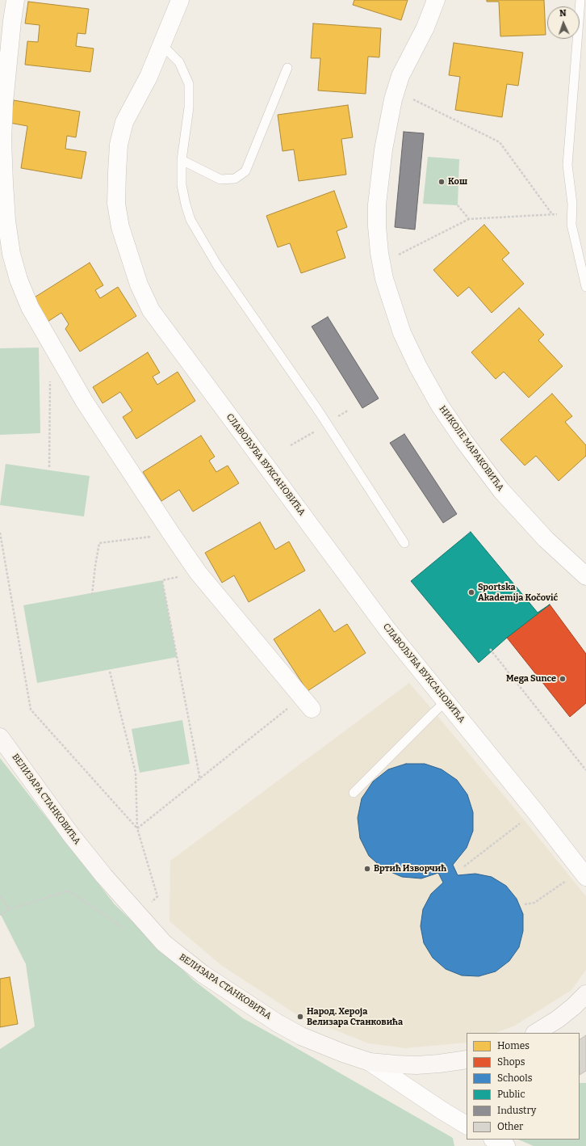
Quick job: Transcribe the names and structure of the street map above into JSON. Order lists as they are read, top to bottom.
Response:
{
  "streets": {
    "street": ["НИКОЛЕ МАРАКОВИЋА", "СЛАВОЉУБА ВУКСАНОВИЋА", "ВЕЛИЗАРА СТАНКОВИЋА"]
  },
  "places": [
    "Кош",
    "Sportska Akademija Kočović",
    "Mega Sunce",
    "Вртић Изворчић",
    "Народ. Хероја Велизара Станковића"
  ],
  "legend": [
    "Homes",
    "Shops",
    "Schools",
    "Public",
    "Industry",
    "Other"
  ],
  "north": "top"
}
